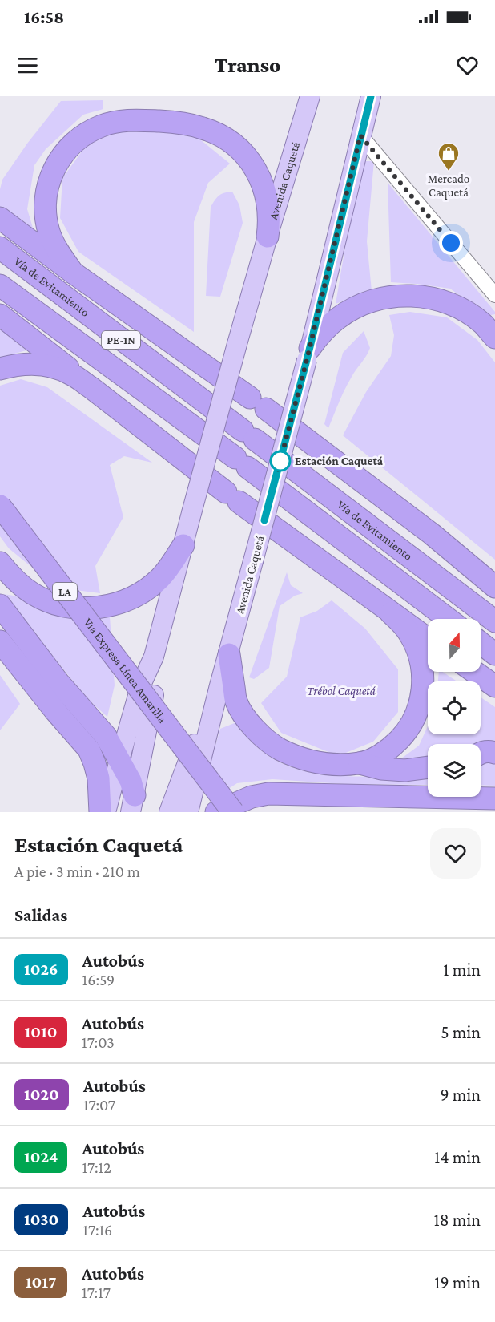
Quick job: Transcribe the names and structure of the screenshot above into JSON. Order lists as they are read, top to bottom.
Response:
{
  "streets": {
    "highway": [
      "Vía de Evitamiento",
      "PE-1N",
      "LA",
      "Vía Expresa Línea Amarilla"
    ],
    "main road": ["Avenida Caquetá"]
  },
  "parks": ["Trébol Caquetá"],
  "places": {
    "shop": ["Mercado Caquetá"],
    "other": ["Estación Caquetá"]
  },
  "lines": ["bus line 1026"],
  "north": "top",
  "page": {
    "status": "16:58",
    "header": "Transo",
    "heading": [
      ["Estación Caquetá", "A pie · 3 min · 210 m"],
      "Salidas"
    ],
    "list": [
      {
        "mark": "1026",
        "name": "Autobús",
        "note": "16:59",
        "value": "1 min"
      },
      {
        "mark": "1010",
        "name": "Autobús",
        "note": "17:03",
        "value": "5 min"
      },
      {
        "mark": "1020",
        "name": "Autobús",
        "note": "17:07",
        "value": "9 min"
      },
      {
        "mark": "1024",
        "name": "Autobús",
        "note": "17:12",
        "value": "14 min"
      },
      {
        "mark": "1030",
        "name": "Autobús",
        "note": "17:16",
        "value": "18 min"
      },
      {
        "mark": "1017",
        "name": "Autobús",
        "note": "17:17",
        "value": "19 min"
      }
    ]
  }
}
